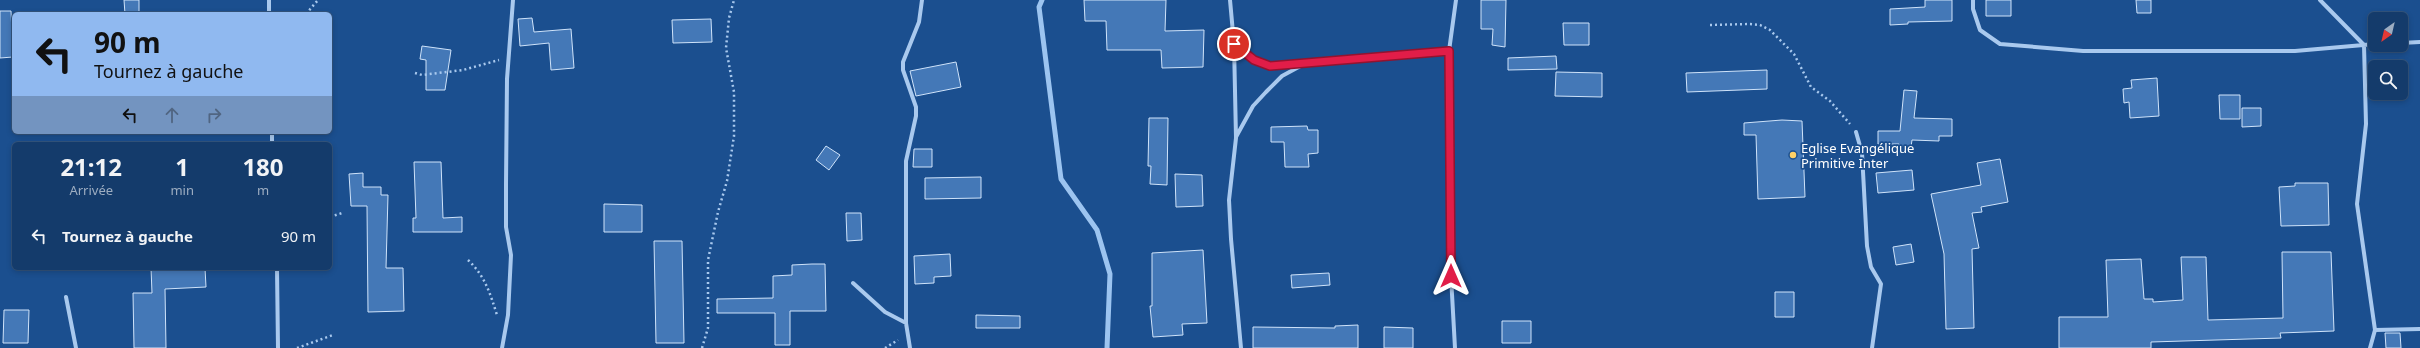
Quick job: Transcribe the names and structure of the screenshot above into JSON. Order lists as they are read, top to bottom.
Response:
{
  "places": ["Eglise Evangélique Primitive Inter"],
  "north": "bottom left",
  "page": {
    "turn": ["90 m", "Tournez à gauche"],
    "eta": [
      "21:12",
      "Arrivée",
      "1",
      "min",
      "180",
      "m"
    ],
    "list": [
      {
        "name": "Tournez à gauche",
        "value": "90 m"
      }
    ]
  }
}
